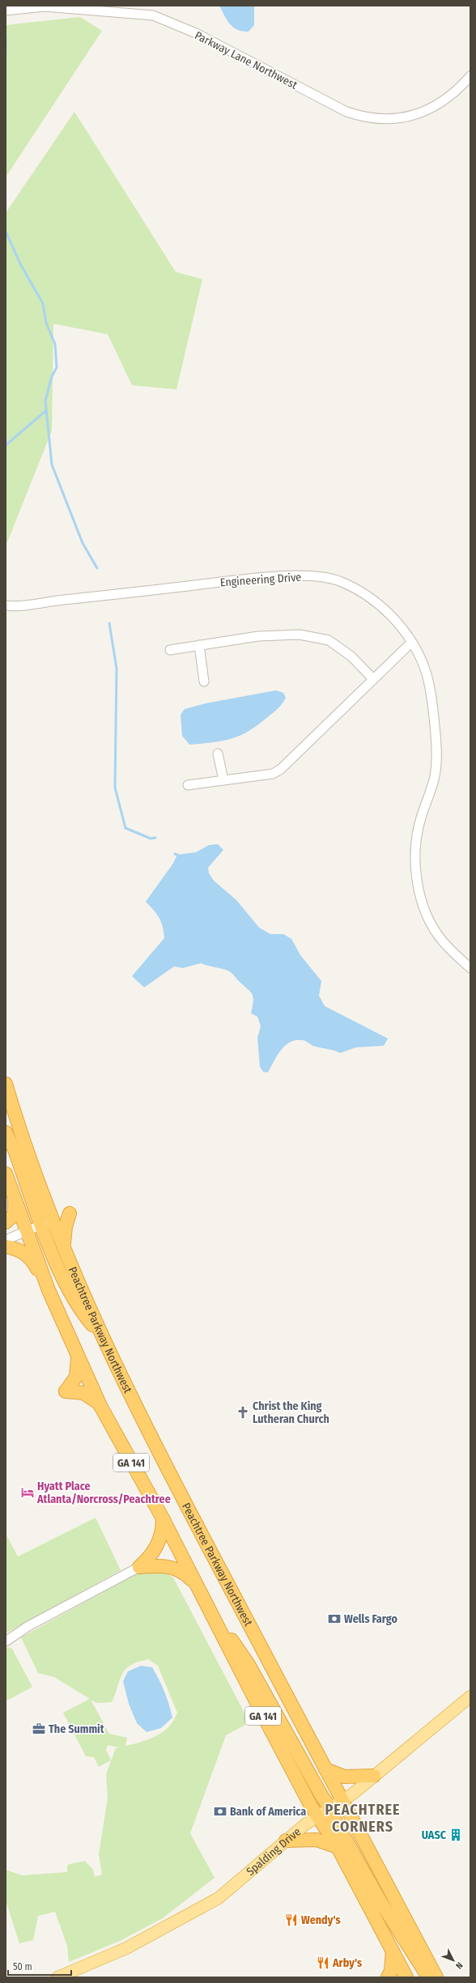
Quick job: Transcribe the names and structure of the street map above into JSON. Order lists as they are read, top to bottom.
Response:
{
  "streets": {
    "highway": ["Peachtree Parkway Northwest", "GA 141"],
    "main road": ["Spalding Drive"],
    "street": ["Parkway Lane Northwest", "Engineering Drive"]
  },
  "crossings": [
    ["Peachtree Parkway Northwest", "Spalding Drive"],
    ["GA 141", "Spalding Drive"]
  ],
  "districts": ["PEACHTREE CORNERS"],
  "places": {
    "church": ["Christ the King Lutheran Church"],
    "hotel": ["Hyatt Place Atlanta/Norcross/Peachtree"],
    "bank": ["Wells Fargo", "Bank of America"],
    "office": ["The Summit"],
    "building": ["UASC"],
    "restaurant": ["Wendy's", "Arby's"]
  },
  "scale_bar": "50 m",
  "north": "bottom right"
}
